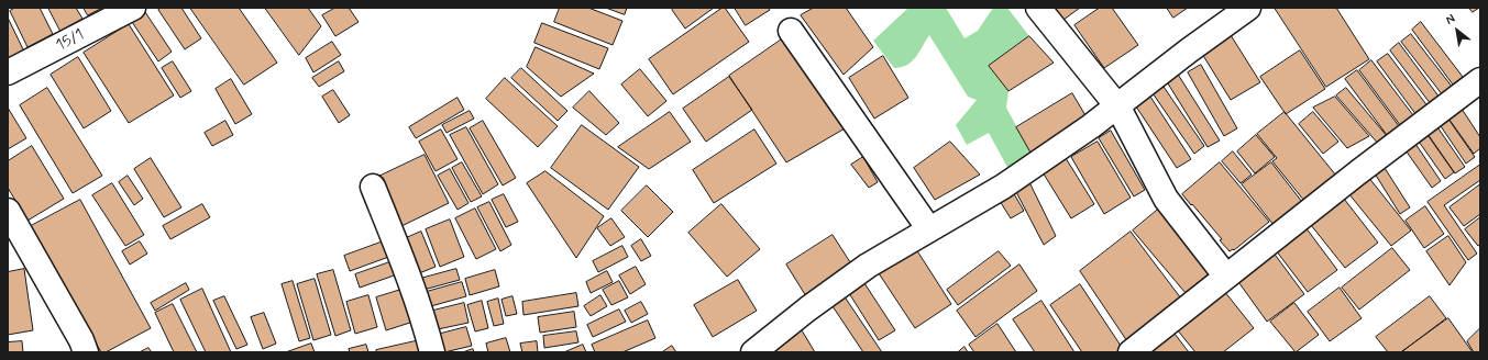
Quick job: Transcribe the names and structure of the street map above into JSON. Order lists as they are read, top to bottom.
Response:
{
  "streets": {
    "street": ["15/1"]
  },
  "north": "top left"
}
